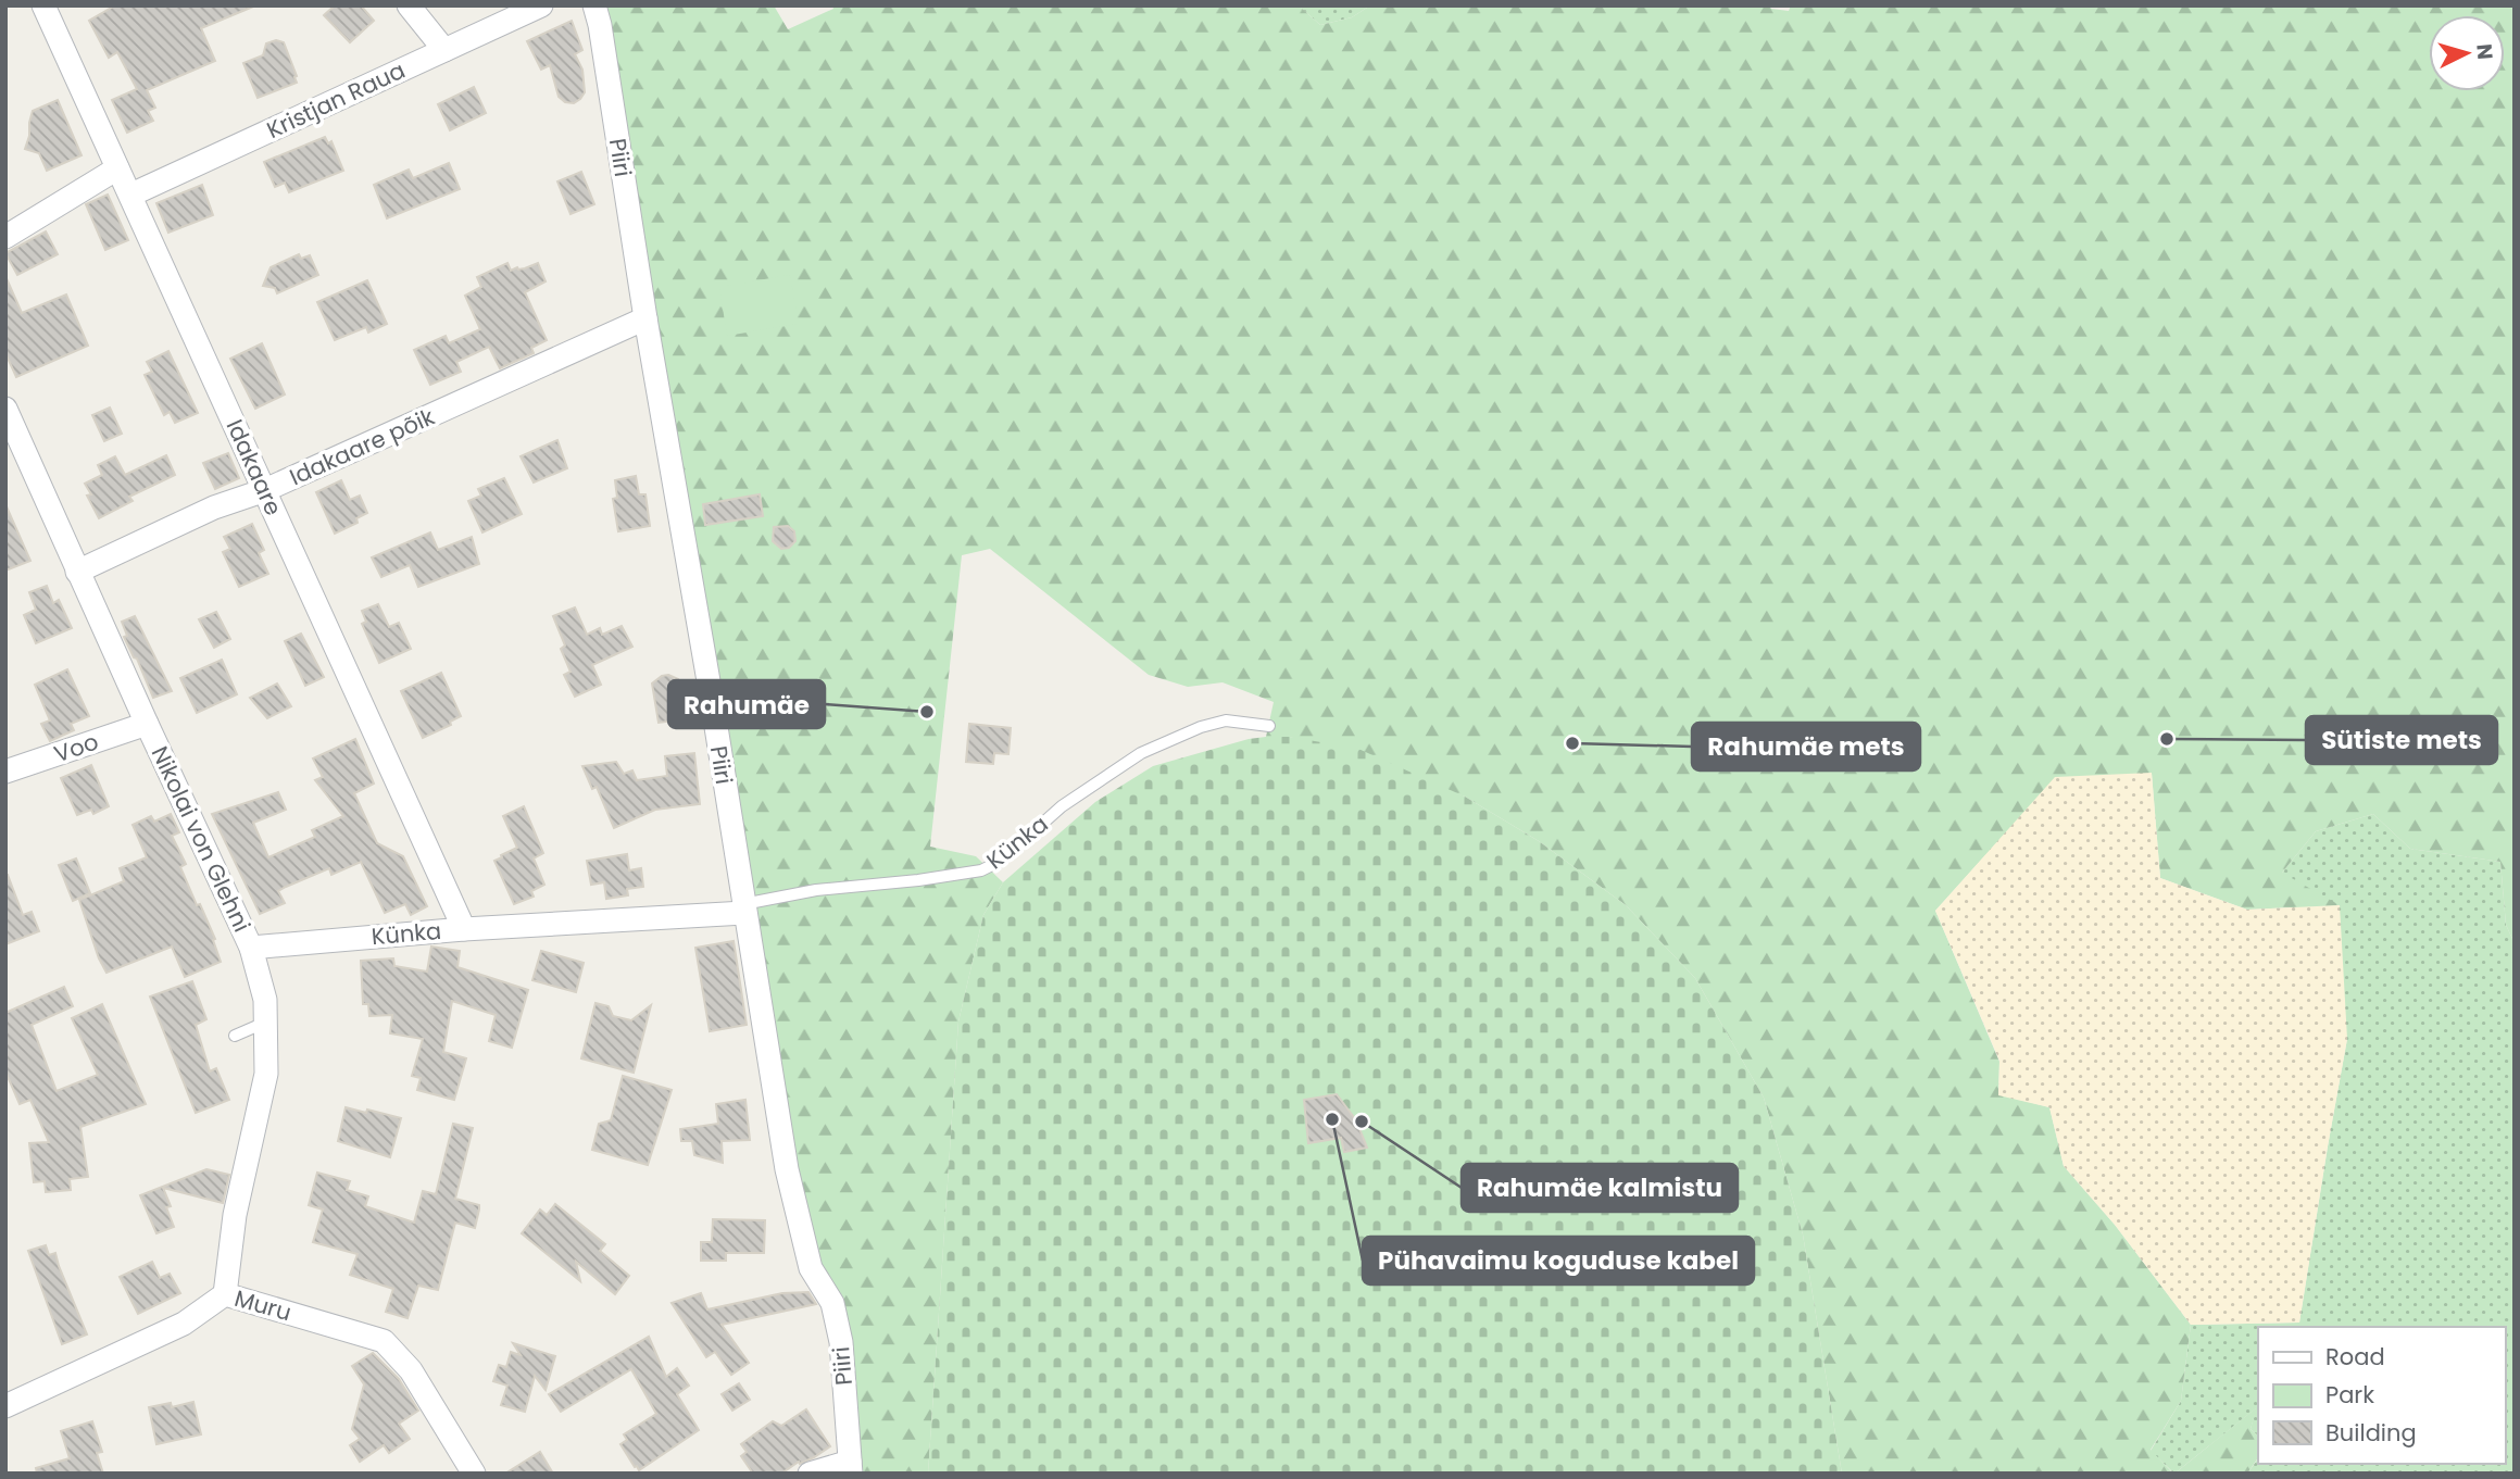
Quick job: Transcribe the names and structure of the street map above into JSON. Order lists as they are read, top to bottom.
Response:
{
  "streets": {
    "street": [
      "Kristjan Raua",
      "Piiri",
      "Idakaare põik",
      "Idakaare",
      "Voo",
      "Nikolai von Glehni",
      "Künka",
      "Muru"
    ]
  },
  "crossings": [
    ["Kristjan Raua", "Idakaare"],
    ["Piiri", "Idakaare põik"],
    ["Piiri", "Künka"],
    ["Idakaare põik", "Idakaare"],
    ["Idakaare põik", "Nikolai von Glehni"],
    ["Idakaare", "Künka"],
    ["Voo", "Nikolai von Glehni"],
    ["Nikolai von Glehni", "Künka"],
    ["Nikolai von Glehni", "Muru"]
  ],
  "places": [
    "Rahumäe",
    "Sütiste mets",
    "Rahumäe mets",
    "Pühavaimu koguduse kabel",
    "Rahumäe kalmistu"
  ],
  "legend": ["Road", "Park", "Building"],
  "north": "right"
}
